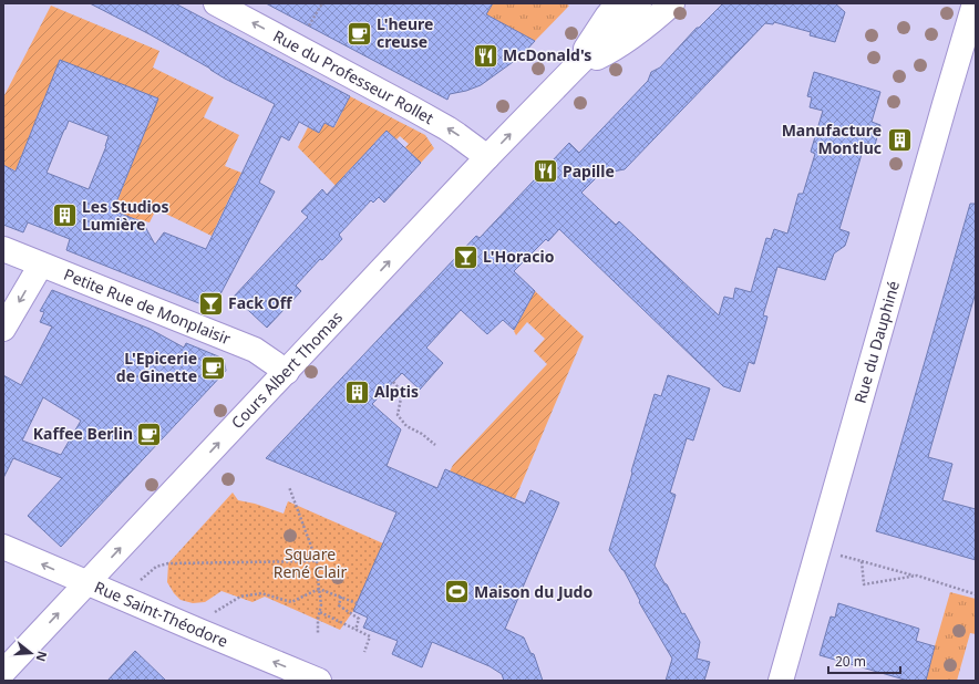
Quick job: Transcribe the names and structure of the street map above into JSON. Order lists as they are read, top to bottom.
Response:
{
  "streets": {
    "street": [
      "Rue du Professeur Rollet",
      "Petite Rue de Monplaisir",
      "Rue du Dauphiné",
      "Cours Albert Thomas",
      "Rue Saint-Théodore"
    ]
  },
  "crossings": [
    ["Rue du Professeur Rollet", "Cours Albert Thomas"],
    ["Petite Rue de Monplaisir", "Cours Albert Thomas"],
    ["Cours Albert Thomas", "Rue Saint-Théodore"]
  ],
  "one_way": ["Rue du Professeur Rollet", "Cours Albert Thomas", "Rue Saint-Théodore"],
  "parks": ["Square René Clair"],
  "places": {
    "cafe": ["L'heure creuse", "L'Epicerie de Ginette", "Kaffee Berlin"],
    "restaurant": ["McDonald's", "Papille"],
    "building": ["Manufacture Montluc", "Les Studios Lumière", "Alptis"],
    "bar": ["L'Horacio", "Fack Off"],
    "sports": ["Maison du Judo"]
  },
  "scale_bar": "20 m",
  "north": "right"
}
